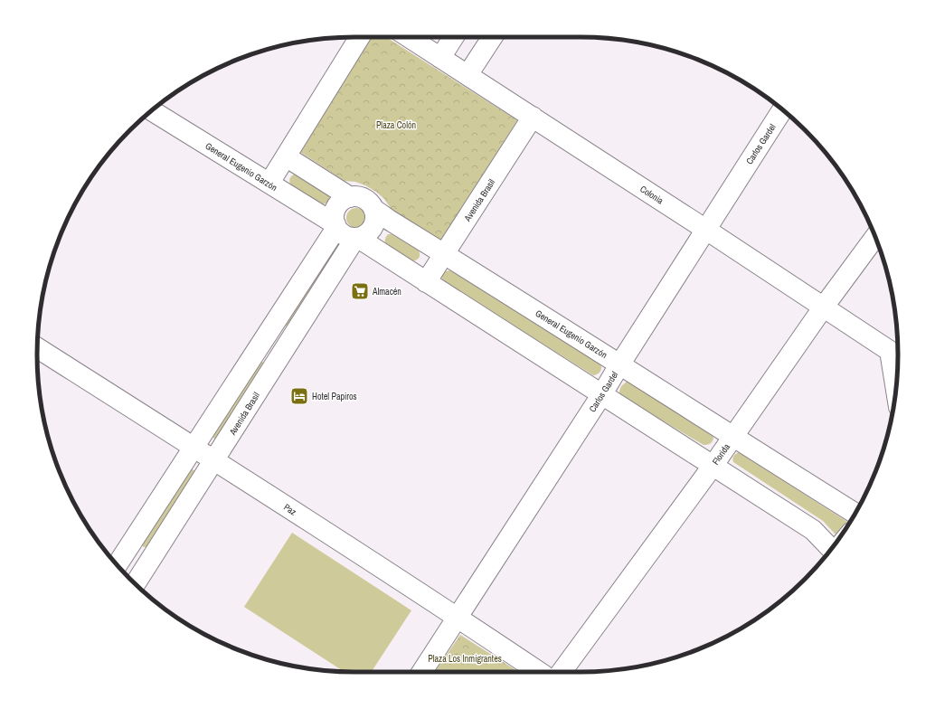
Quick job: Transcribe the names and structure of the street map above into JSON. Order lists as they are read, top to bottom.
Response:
{
  "streets": {
    "street": [
      "Carlos Gardel",
      "General Eugenio Garzón",
      "Colonia",
      "Avenida Brasil",
      "Florida",
      "Paz"
    ]
  },
  "crossings": [
    ["Carlos Gardel", "General Eugenio Garzón"],
    ["Carlos Gardel", "Colonia"],
    ["Carlos Gardel", "Paz"],
    ["General Eugenio Garzón", "Avenida Brasil"],
    ["General Eugenio Garzón", "Florida"],
    ["Colonia", "Avenida Brasil"],
    ["Colonia", "Florida"],
    ["Avenida Brasil", "Paz"]
  ],
  "parks": ["Plaza Colón", "Plaza Los Inmigrantes"],
  "places": {
    "supermarket": ["Almacén"],
    "hotel": ["Hotel Papiros"]
  }
}
